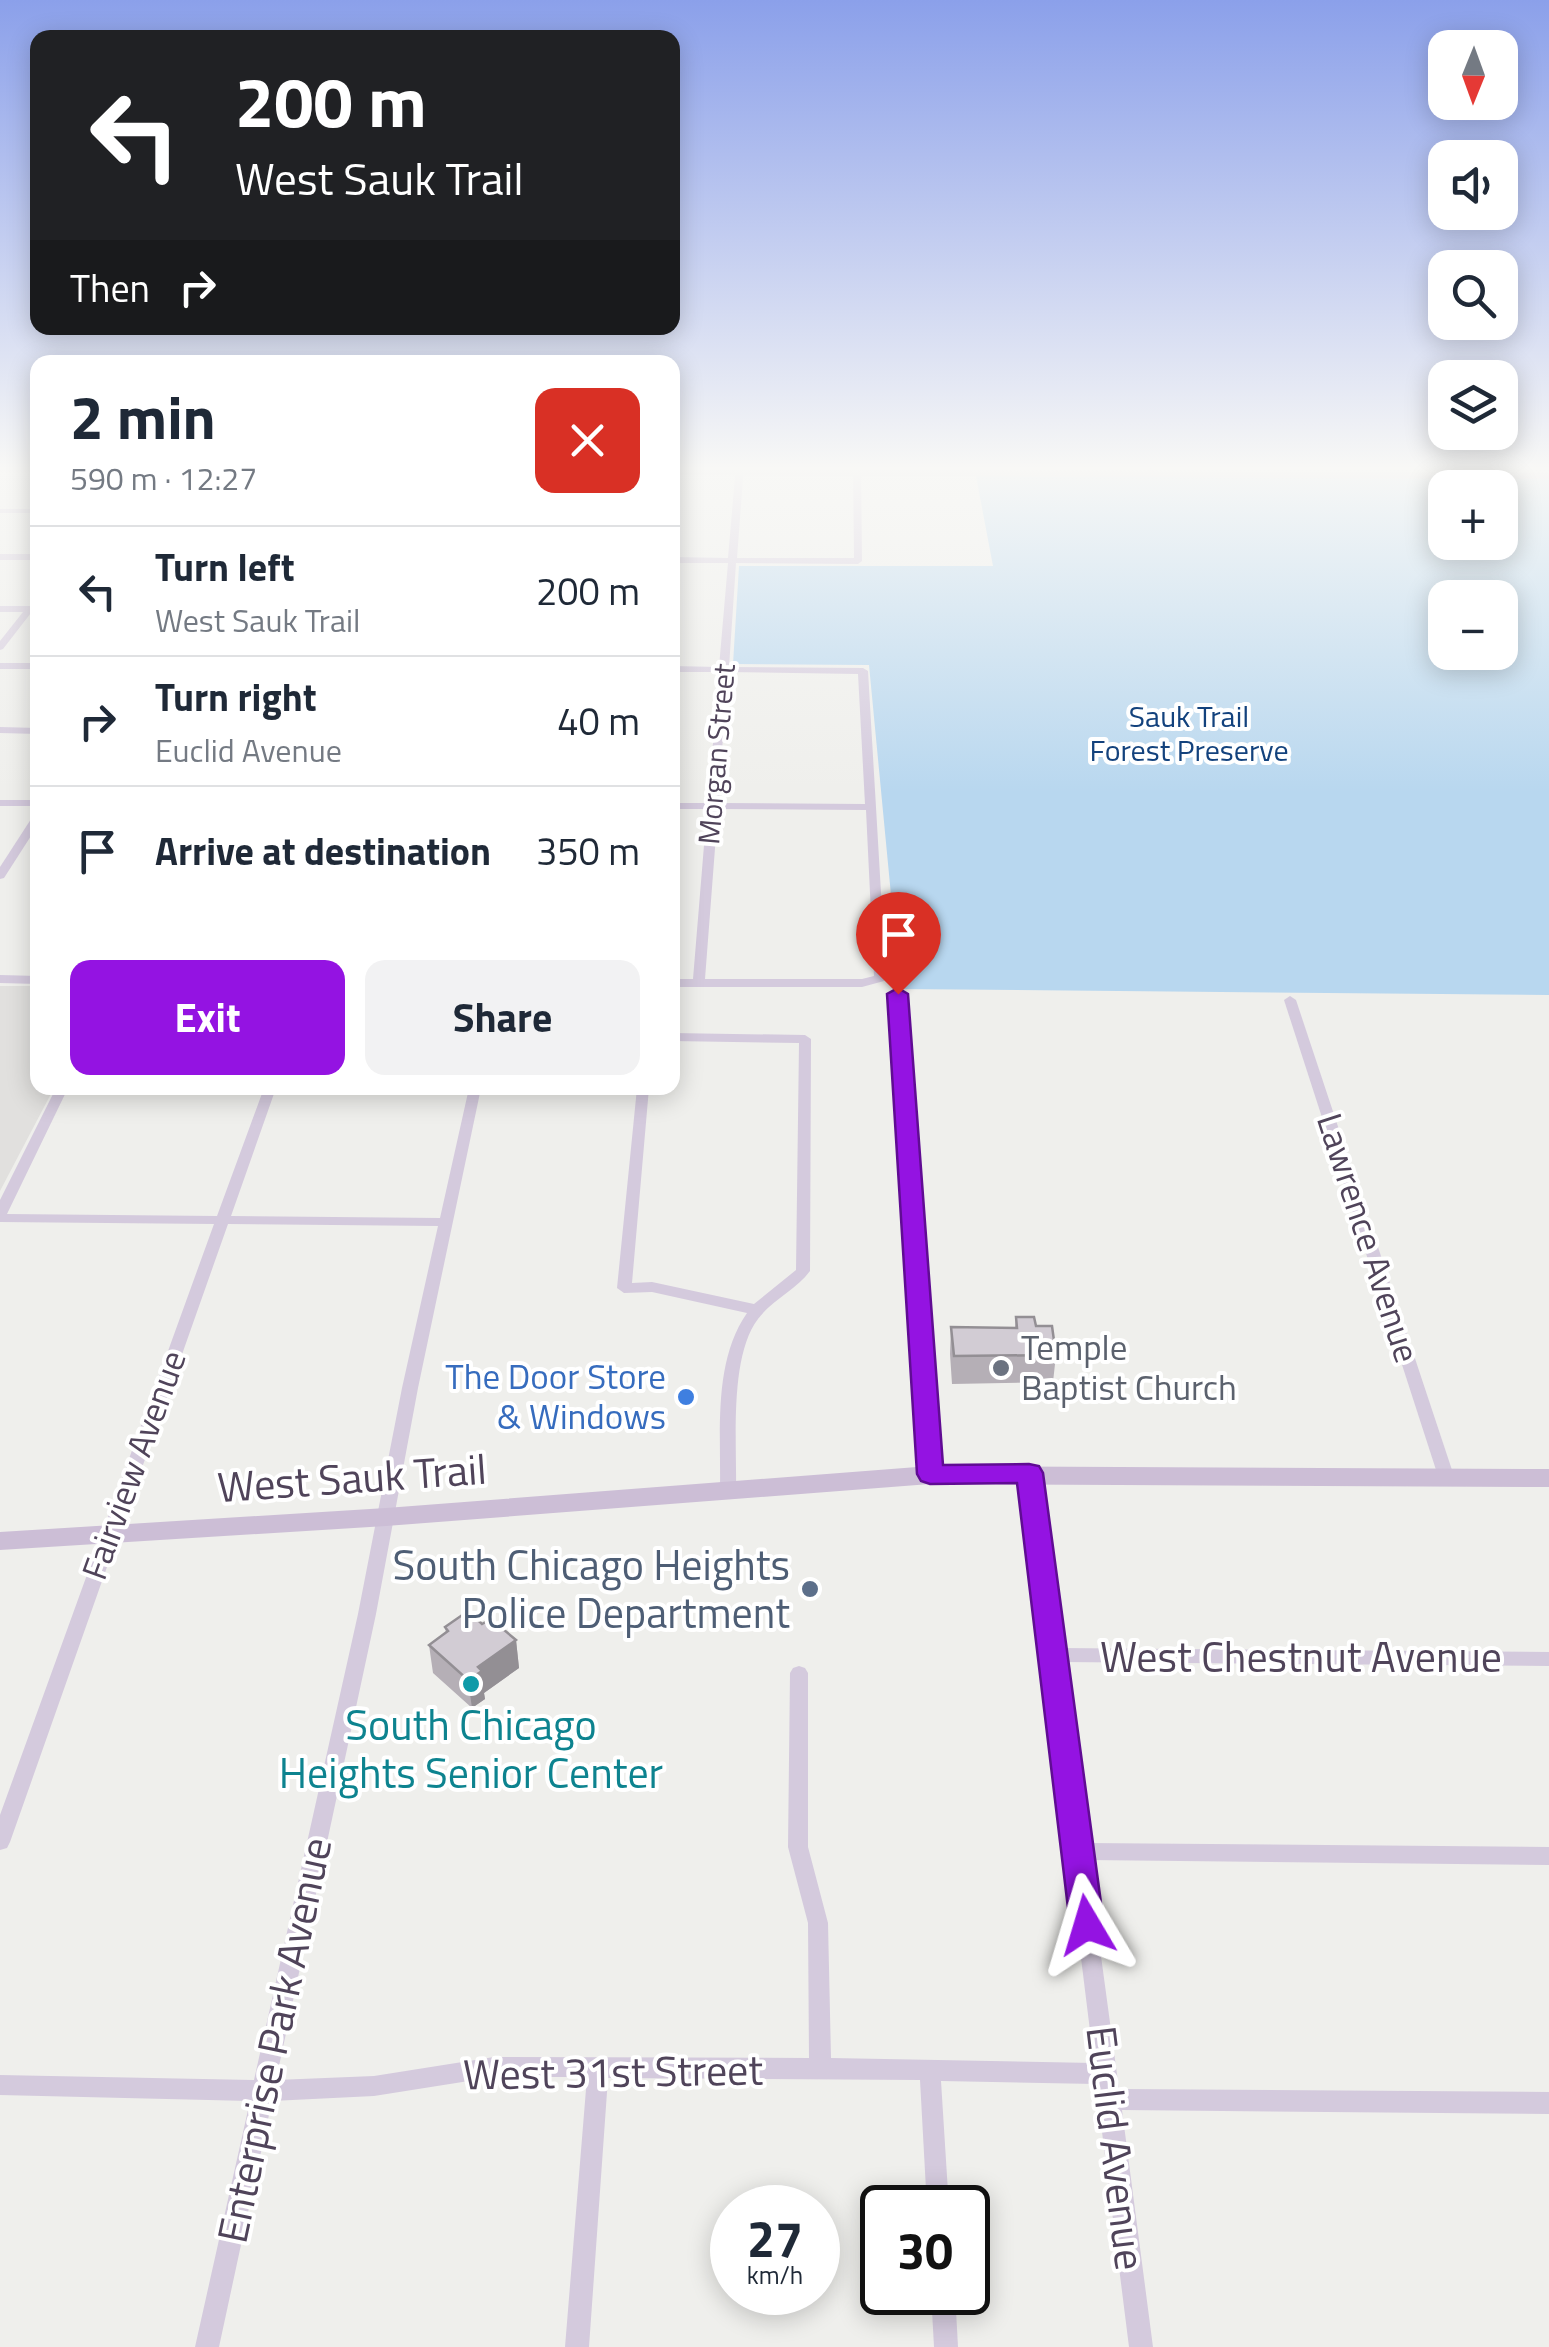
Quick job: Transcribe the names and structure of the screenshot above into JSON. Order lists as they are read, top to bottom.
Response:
{
  "streets": {
    "main road": ["West Sauk Trail"],
    "street": [
      "Morgan Street",
      "Lawrence Avenue",
      "Fairview Avenue",
      "West Chestnut Avenue",
      "Enterprise Park Avenue",
      "West 31st Street",
      "Euclid Avenue"
    ]
  },
  "crossings": [
    ["Lawrence Avenue", "West Sauk Trail"],
    ["Fairview Avenue", "West Sauk Trail"],
    ["West Sauk Trail", "Enterprise Park Avenue"],
    ["West Sauk Trail", "Euclid Avenue"],
    ["West Chestnut Avenue", "Euclid Avenue"],
    ["Enterprise Park Avenue", "West 31st Street"],
    ["West 31st Street", "Euclid Avenue"]
  ],
  "parks": ["Sauk Trail Forest Preserve"],
  "places": [
    "Temple Baptist Church",
    "The Door Store & Windows",
    "South Chicago Heights Police Department",
    "South Chicago Heights Senior Center"
  ],
  "north": "bottom",
  "page": {
    "map_buttons": ["+", "−"],
    "turn": ["200 m", "West Sauk Trail"],
    "then": "Then",
    "heading": ["2 min", "590 m · 12:27"],
    "list": [
      {
        "name": "Turn left",
        "note": "West Sauk Trail",
        "value": "200 m"
      },
      {
        "name": "Turn right",
        "note": "Euclid Avenue",
        "value": "40 m"
      },
      {
        "name": "Arrive at destination",
        "value": "350 m"
      }
    ],
    "buttons": ["Exit", "Share"],
    "speed": "27 km/h",
    "limit": "30"
  }
}
